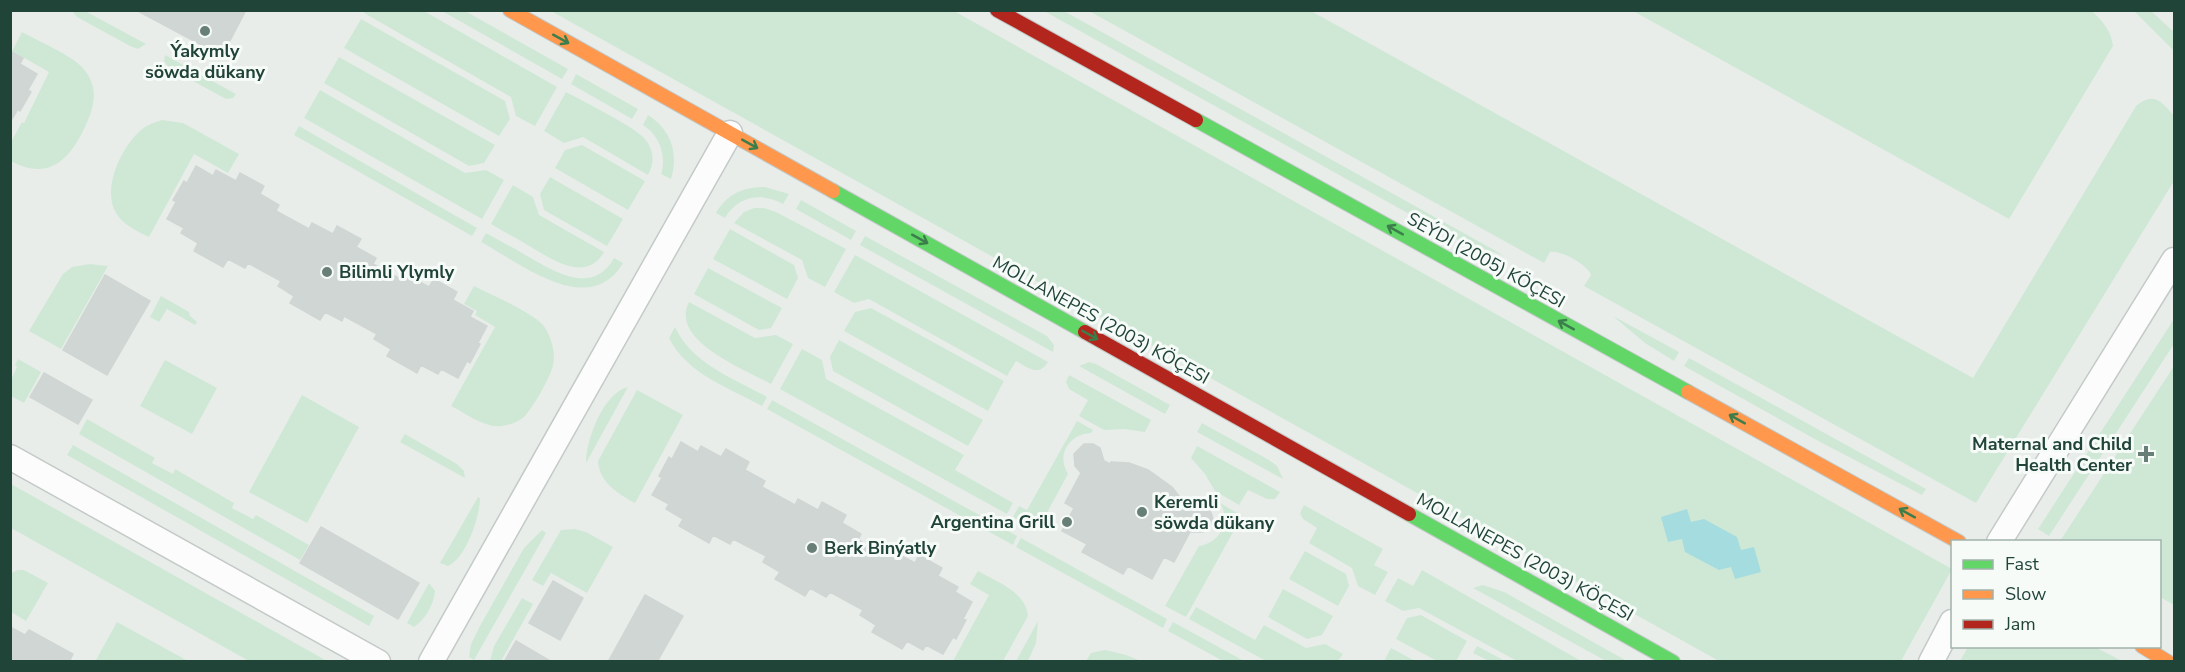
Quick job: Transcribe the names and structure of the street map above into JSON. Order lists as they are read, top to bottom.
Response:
{
  "streets": {
    "street": ["SEÝDI (2005) KÖÇESI", "MOLLANEPES (2003) KÖÇESI"]
  },
  "one_way": ["SEÝDI (2005) KÖÇESI", "MOLLANEPES (2003) KÖÇESI"],
  "places": {
    "other": [
      "Ýakymly söwda dükany",
      "Bilimli Ylymly",
      "Keremli söwda dükany",
      "Argentina Grill",
      "Berk Binýatly"
    ],
    "health": ["Maternal and Child Health Center"]
  },
  "legend": ["Fast", "Slow", "Jam"]
}
